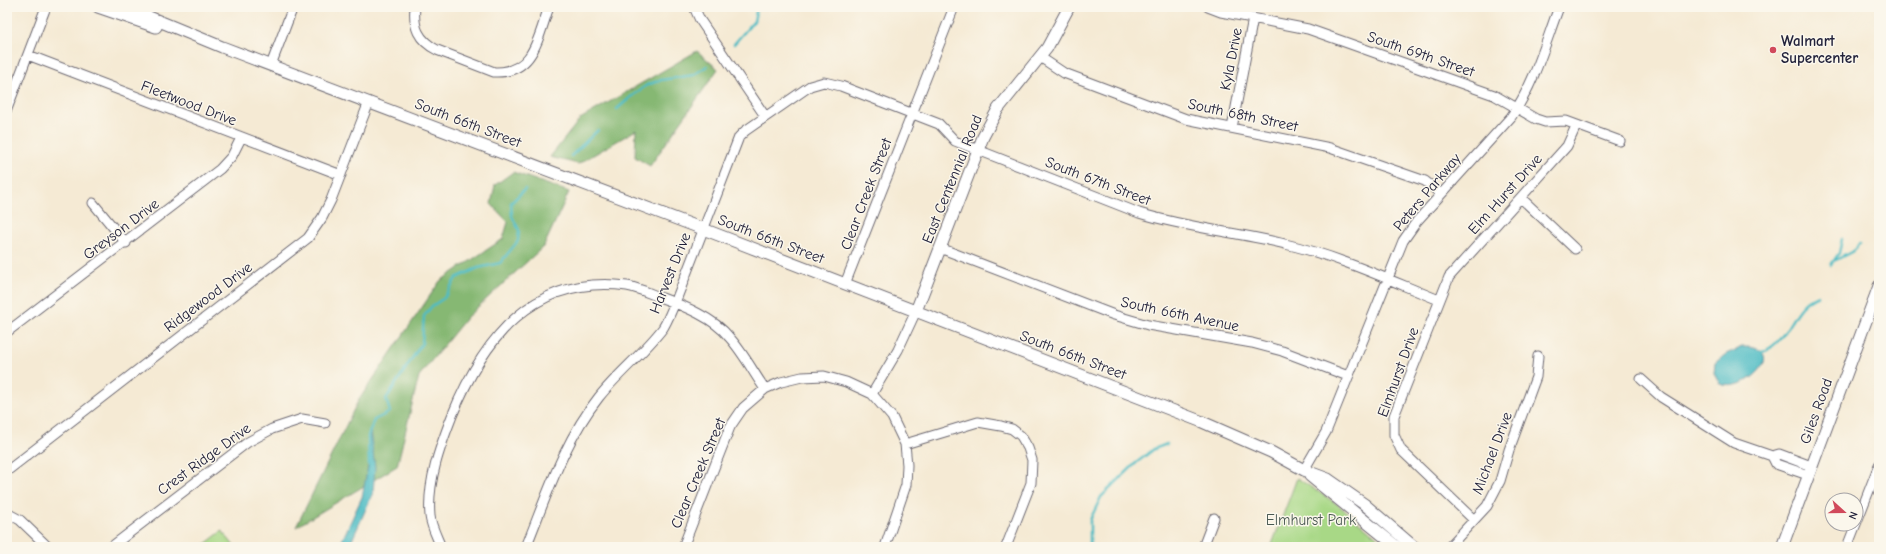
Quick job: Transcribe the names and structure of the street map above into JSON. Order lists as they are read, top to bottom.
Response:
{
  "streets": {
    "street": [
      "South 69th Street",
      "Kyla Drive",
      "Fleetwood Drive",
      "South 68th Street",
      "South 66th Street",
      "East Centennial Road",
      "South 67th Street",
      "Peters Parkway",
      "Clear Creek Street",
      "Elm Hurst Drive",
      "Greyson Drive",
      "Harvest Drive",
      "Ridgewood Drive",
      "South 66th Avenue",
      "Elmhurst Drive",
      "Giles Road",
      "Michael Drive",
      "Crest Ridge Drive"
    ]
  },
  "crossings": [
    ["South 69th Street", "Kyla Drive"],
    ["South 69th Street", "Peters Parkway"],
    ["South 69th Street", "Elm Hurst Drive"],
    ["Kyla Drive", "South 68th Street"],
    ["Fleetwood Drive", "Greyson Drive"],
    ["Fleetwood Drive", "Ridgewood Drive"],
    ["South 68th Street", "East Centennial Road"],
    ["South 68th Street", "Peters Parkway"],
    ["South 66th Street", "East Centennial Road"],
    ["South 66th Street", "Peters Parkway"],
    ["South 66th Street", "Clear Creek Street"],
    ["South 66th Street", "Harvest Drive"],
    ["South 66th Street", "Ridgewood Drive"],
    ["East Centennial Road", "South 67th Street"],
    ["East Centennial Road", "South 66th Avenue"],
    ["South 67th Street", "Peters Parkway"],
    ["South 67th Street", "Clear Creek Street"],
    ["South 67th Street", "Harvest Drive"],
    ["South 67th Street", "Elmhurst Drive"],
    ["Peters Parkway", "South 66th Avenue"],
    ["Elm Hurst Drive", "Elmhurst Drive"],
    ["Elmhurst Drive", "Michael Drive"]
  ],
  "parks": ["Elmhurst Park"],
  "places": ["Walmart Supercenter"],
  "north": "right"
}
